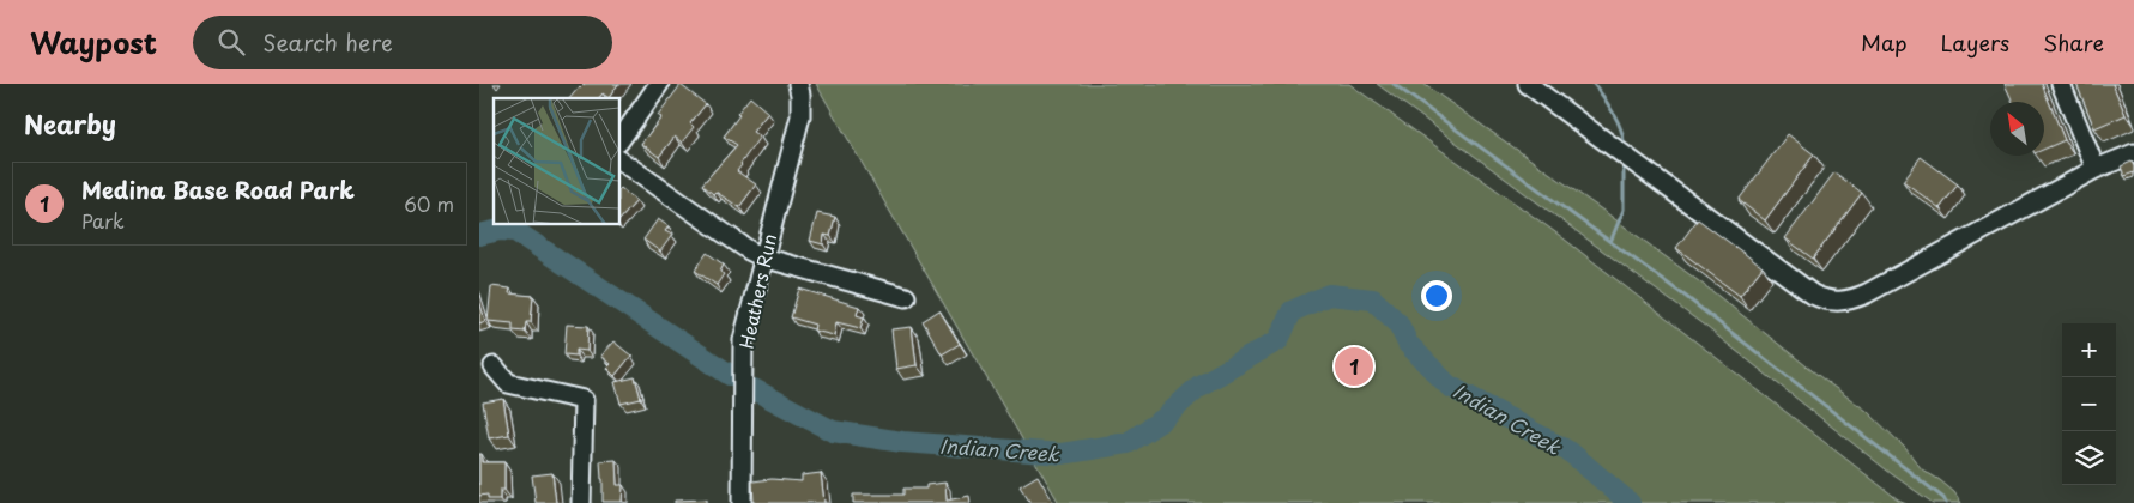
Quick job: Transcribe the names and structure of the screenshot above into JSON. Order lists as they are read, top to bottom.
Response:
{
  "streets": {
    "street": ["Heathers Run"]
  },
  "water": ["Indian Creek"],
  "north": "top left",
  "page": {
    "header": "Waypost",
    "search": "Search here",
    "nav": ["Map", "Layers", "Share"],
    "heading": "Nearby",
    "list": [
      {
        "mark": "1",
        "name": "Medina Base Road Park",
        "note": "Park",
        "value": "60 m"
      }
    ],
    "map_buttons": ["+", "−"],
    "pins": "1"
  }
}
